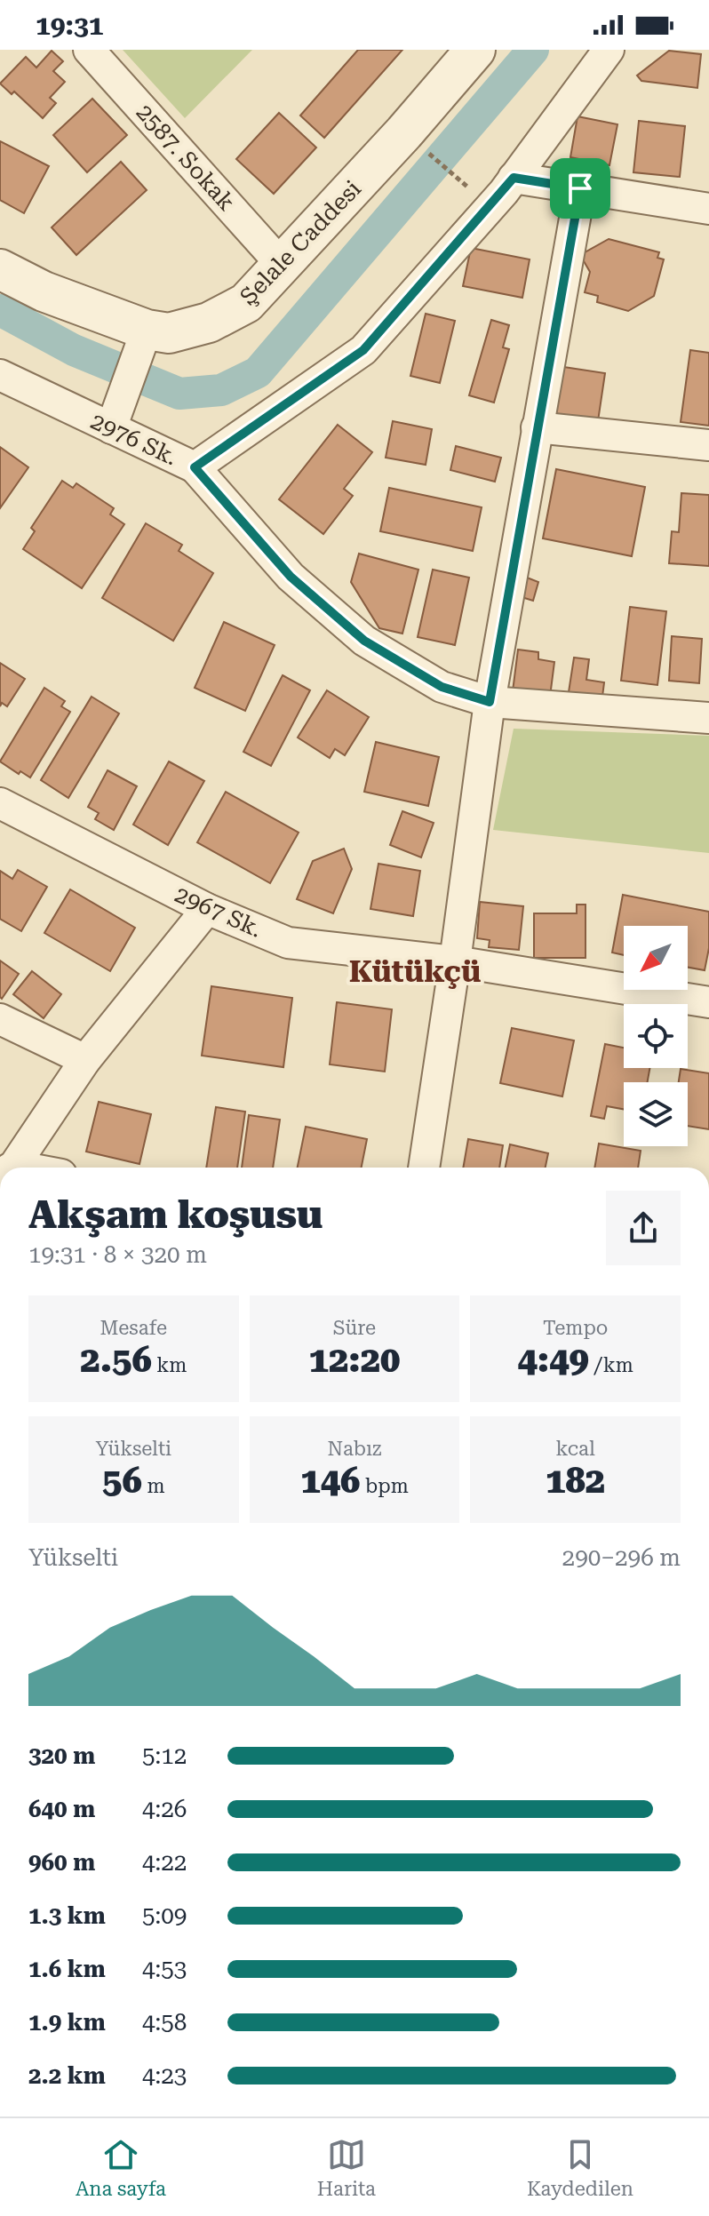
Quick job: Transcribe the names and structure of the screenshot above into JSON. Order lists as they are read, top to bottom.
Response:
{
  "streets": {
    "street": [
      "2587. Sokak",
      "Şelale Caddesi",
      "2976 Sk.",
      "2967 Sk."
    ]
  },
  "crossings": [
    ["2587. Sokak", "Şelale Caddesi"]
  ],
  "districts": ["Kütükçü"],
  "north": "bottom left",
  "page": {
    "status": "19:31",
    "heading": ["Akşam koşusu", "19:31 · 8 × 320 m"],
    "stats": [
      ["Mesafe", "2.56 km"],
      ["Süre", "12:20"],
      ["Tempo", "4:49 /km"],
      ["Yükselti", "56 m"],
      ["Nabız", "146 bpm"],
      ["kcal", "182"]
    ],
    "chart": ["Yükselti", "290–296 m"],
    "list": [
      {
        "name": "320 m",
        "note": "5:12"
      },
      {
        "name": "640 m",
        "note": "4:26"
      },
      {
        "name": "960 m",
        "note": "4:22"
      },
      {
        "name": "1.3 km",
        "note": "5:09"
      },
      {
        "name": "1.6 km",
        "note": "4:53"
      },
      {
        "name": "1.9 km",
        "note": "4:58"
      },
      {
        "name": "2.2 km",
        "note": "4:23"
      }
    ],
    "tabs": ["Ana sayfa", "Harita", "Kaydedilen"]
  }
}
